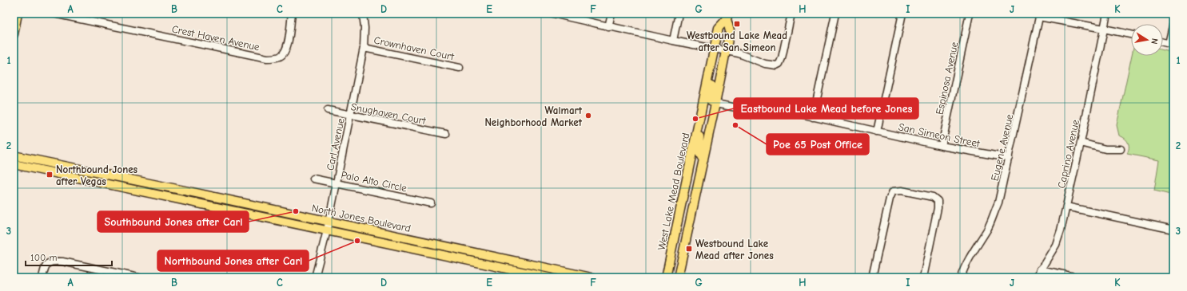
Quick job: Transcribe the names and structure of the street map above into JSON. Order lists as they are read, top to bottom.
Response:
{
  "streets": {
    "main road": ["West Lake Mead Boulevard", "North Jones Boulevard"],
    "street": [
      "Crest Haven Avenue",
      "Crownhaven Court",
      "Espinosa Avenue",
      "Snughaven Court",
      "San Simeon Street",
      "Carl Avenue",
      "Eugene Avenue",
      "Caprino Avenue",
      "Palo Alto Circle"
    ]
  },
  "crossings": [
    ["Crownhaven Court", "Carl Avenue"],
    ["Espinosa Avenue", "San Simeon Street"],
    ["Snughaven Court", "Carl Avenue"],
    ["San Simeon Street", "Eugene Avenue"],
    ["San Simeon Street", "West Lake Mead Boulevard"],
    ["Carl Avenue", "Palo Alto Circle"],
    ["Carl Avenue", "North Jones Boulevard"]
  ],
  "places": {
    "transit": ["Westbound Lake Mead after San Simeon", "Northbound Jones after Vegas", "Westbound Lake Mead after Jones"],
    "other": [
      "Walmart Neighborhood Market",
      "Eastbound Lake Mead before Jones",
      "Poe 65 Post Office",
      "Southbound Jones after Carl",
      "Northbound Jones after Carl"
    ]
  },
  "scale_bar": "100 m",
  "north": "right",
  "grid": {
    "columns": [
      "A",
      "B",
      "C",
      "D",
      "E",
      "F",
      "G",
      "H",
      "I",
      "J",
      "K"
    ],
    "rows": ["1", "2", "3"]
  }
}
